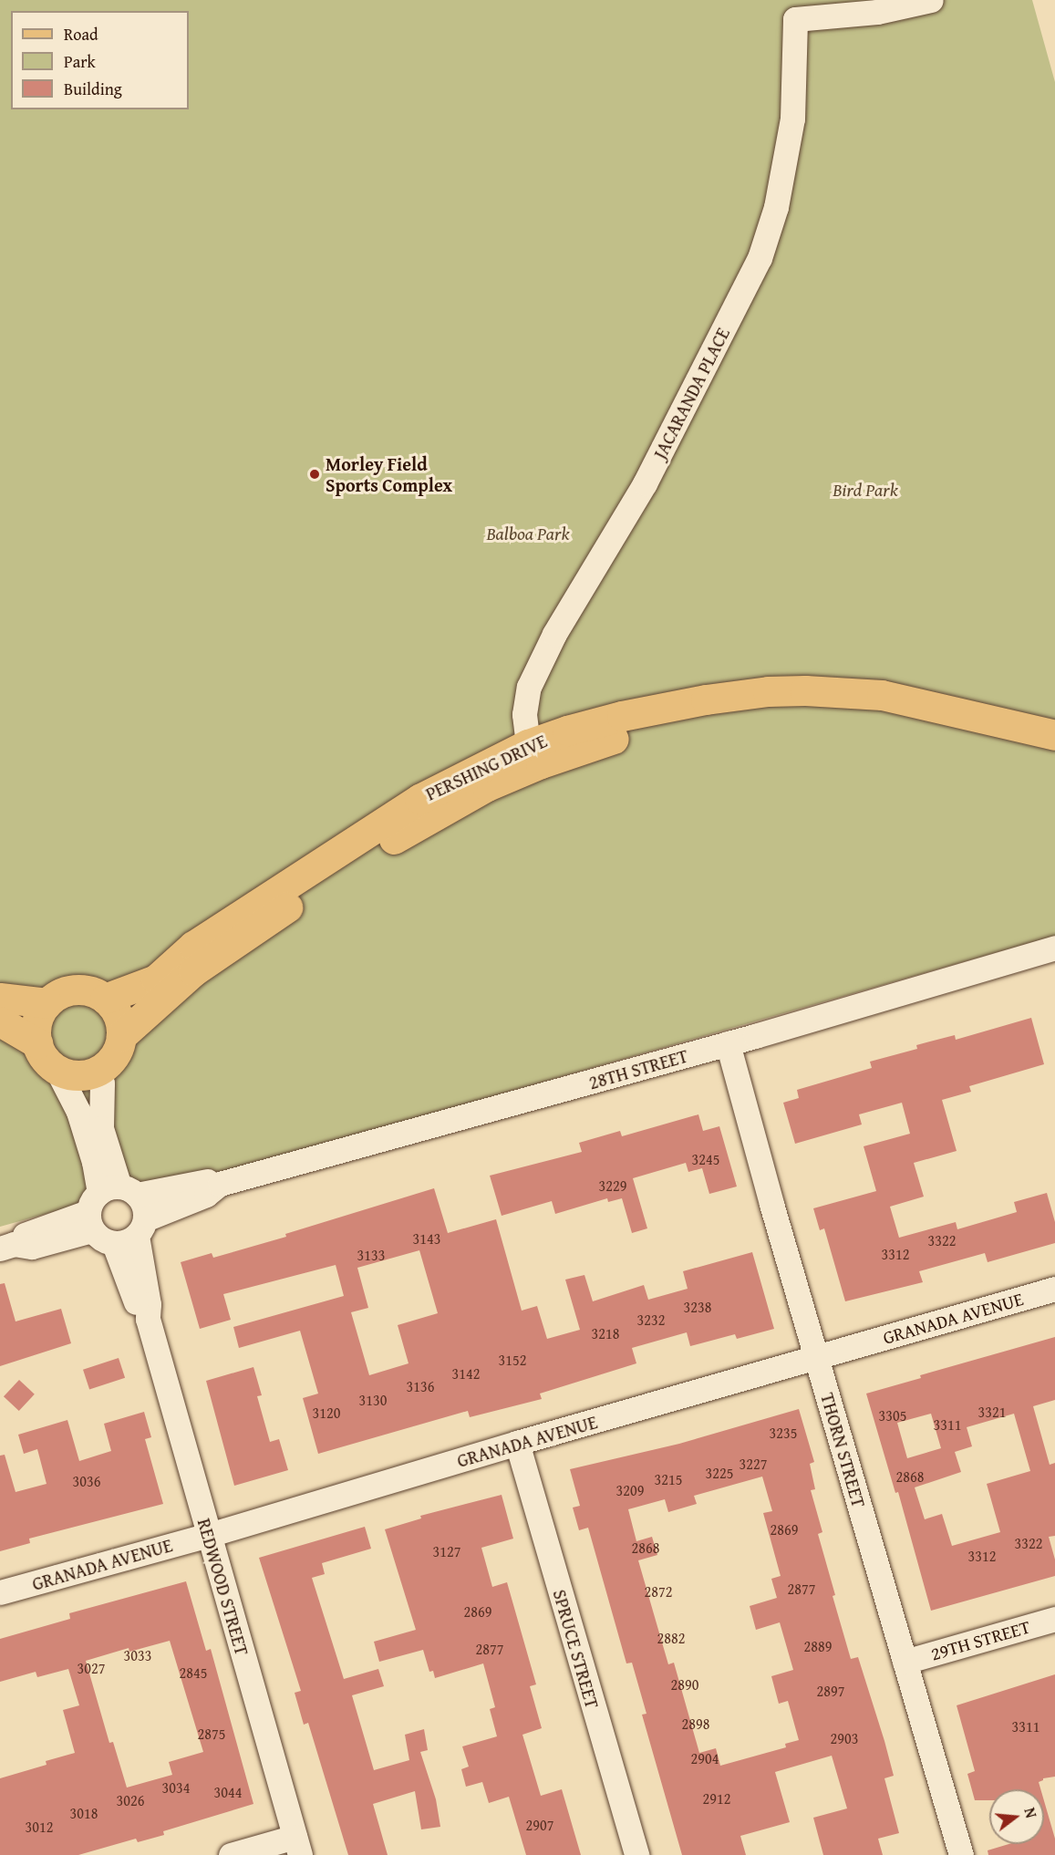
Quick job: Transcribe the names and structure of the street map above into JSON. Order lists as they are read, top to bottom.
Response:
{
  "streets": {
    "main road": ["PERSHING DRIVE"],
    "street": [
      "JACARANDA PLACE",
      "28TH STREET",
      "GRANADA AVENUE",
      "THORN STREET",
      "REDWOOD STREET",
      "29TH STREET",
      "SPRUCE STREET"
    ]
  },
  "crossings": [
    ["JACARANDA PLACE", "PERSHING DRIVE"],
    ["28TH STREET", "THORN STREET"],
    ["28TH STREET", "REDWOOD STREET"],
    ["GRANADA AVENUE", "THORN STREET"],
    ["GRANADA AVENUE", "REDWOOD STREET"],
    ["GRANADA AVENUE", "SPRUCE STREET"],
    ["THORN STREET", "29TH STREET"]
  ],
  "parks": ["Bird Park", "Balboa Park"],
  "places": ["Morley Field Sports Complex"],
  "house_numbers": [
    "3245",
    "3229",
    "3143",
    "3322",
    "3312",
    "3133",
    "3238",
    "3232",
    "3218",
    "3152",
    "3142",
    "3136",
    "3130",
    "3321",
    "3120",
    "3305",
    "3311",
    "3235",
    "3227",
    "3225",
    "2868",
    "3215",
    "3036",
    "3209",
    "2869",
    "3322",
    "2868",
    "3127",
    "3312",
    "2877",
    "2872",
    "2869",
    "2882",
    "2889",
    "2877",
    "3033",
    "3027",
    "2845",
    "2890",
    "2897",
    "2898",
    "3311",
    "2875",
    "2903",
    "2904",
    "3034",
    "3044",
    "2912",
    "3026",
    "3018",
    "2907",
    "3012"
  ],
  "legend": ["Road", "Park", "Building"],
  "north": "right"
}
